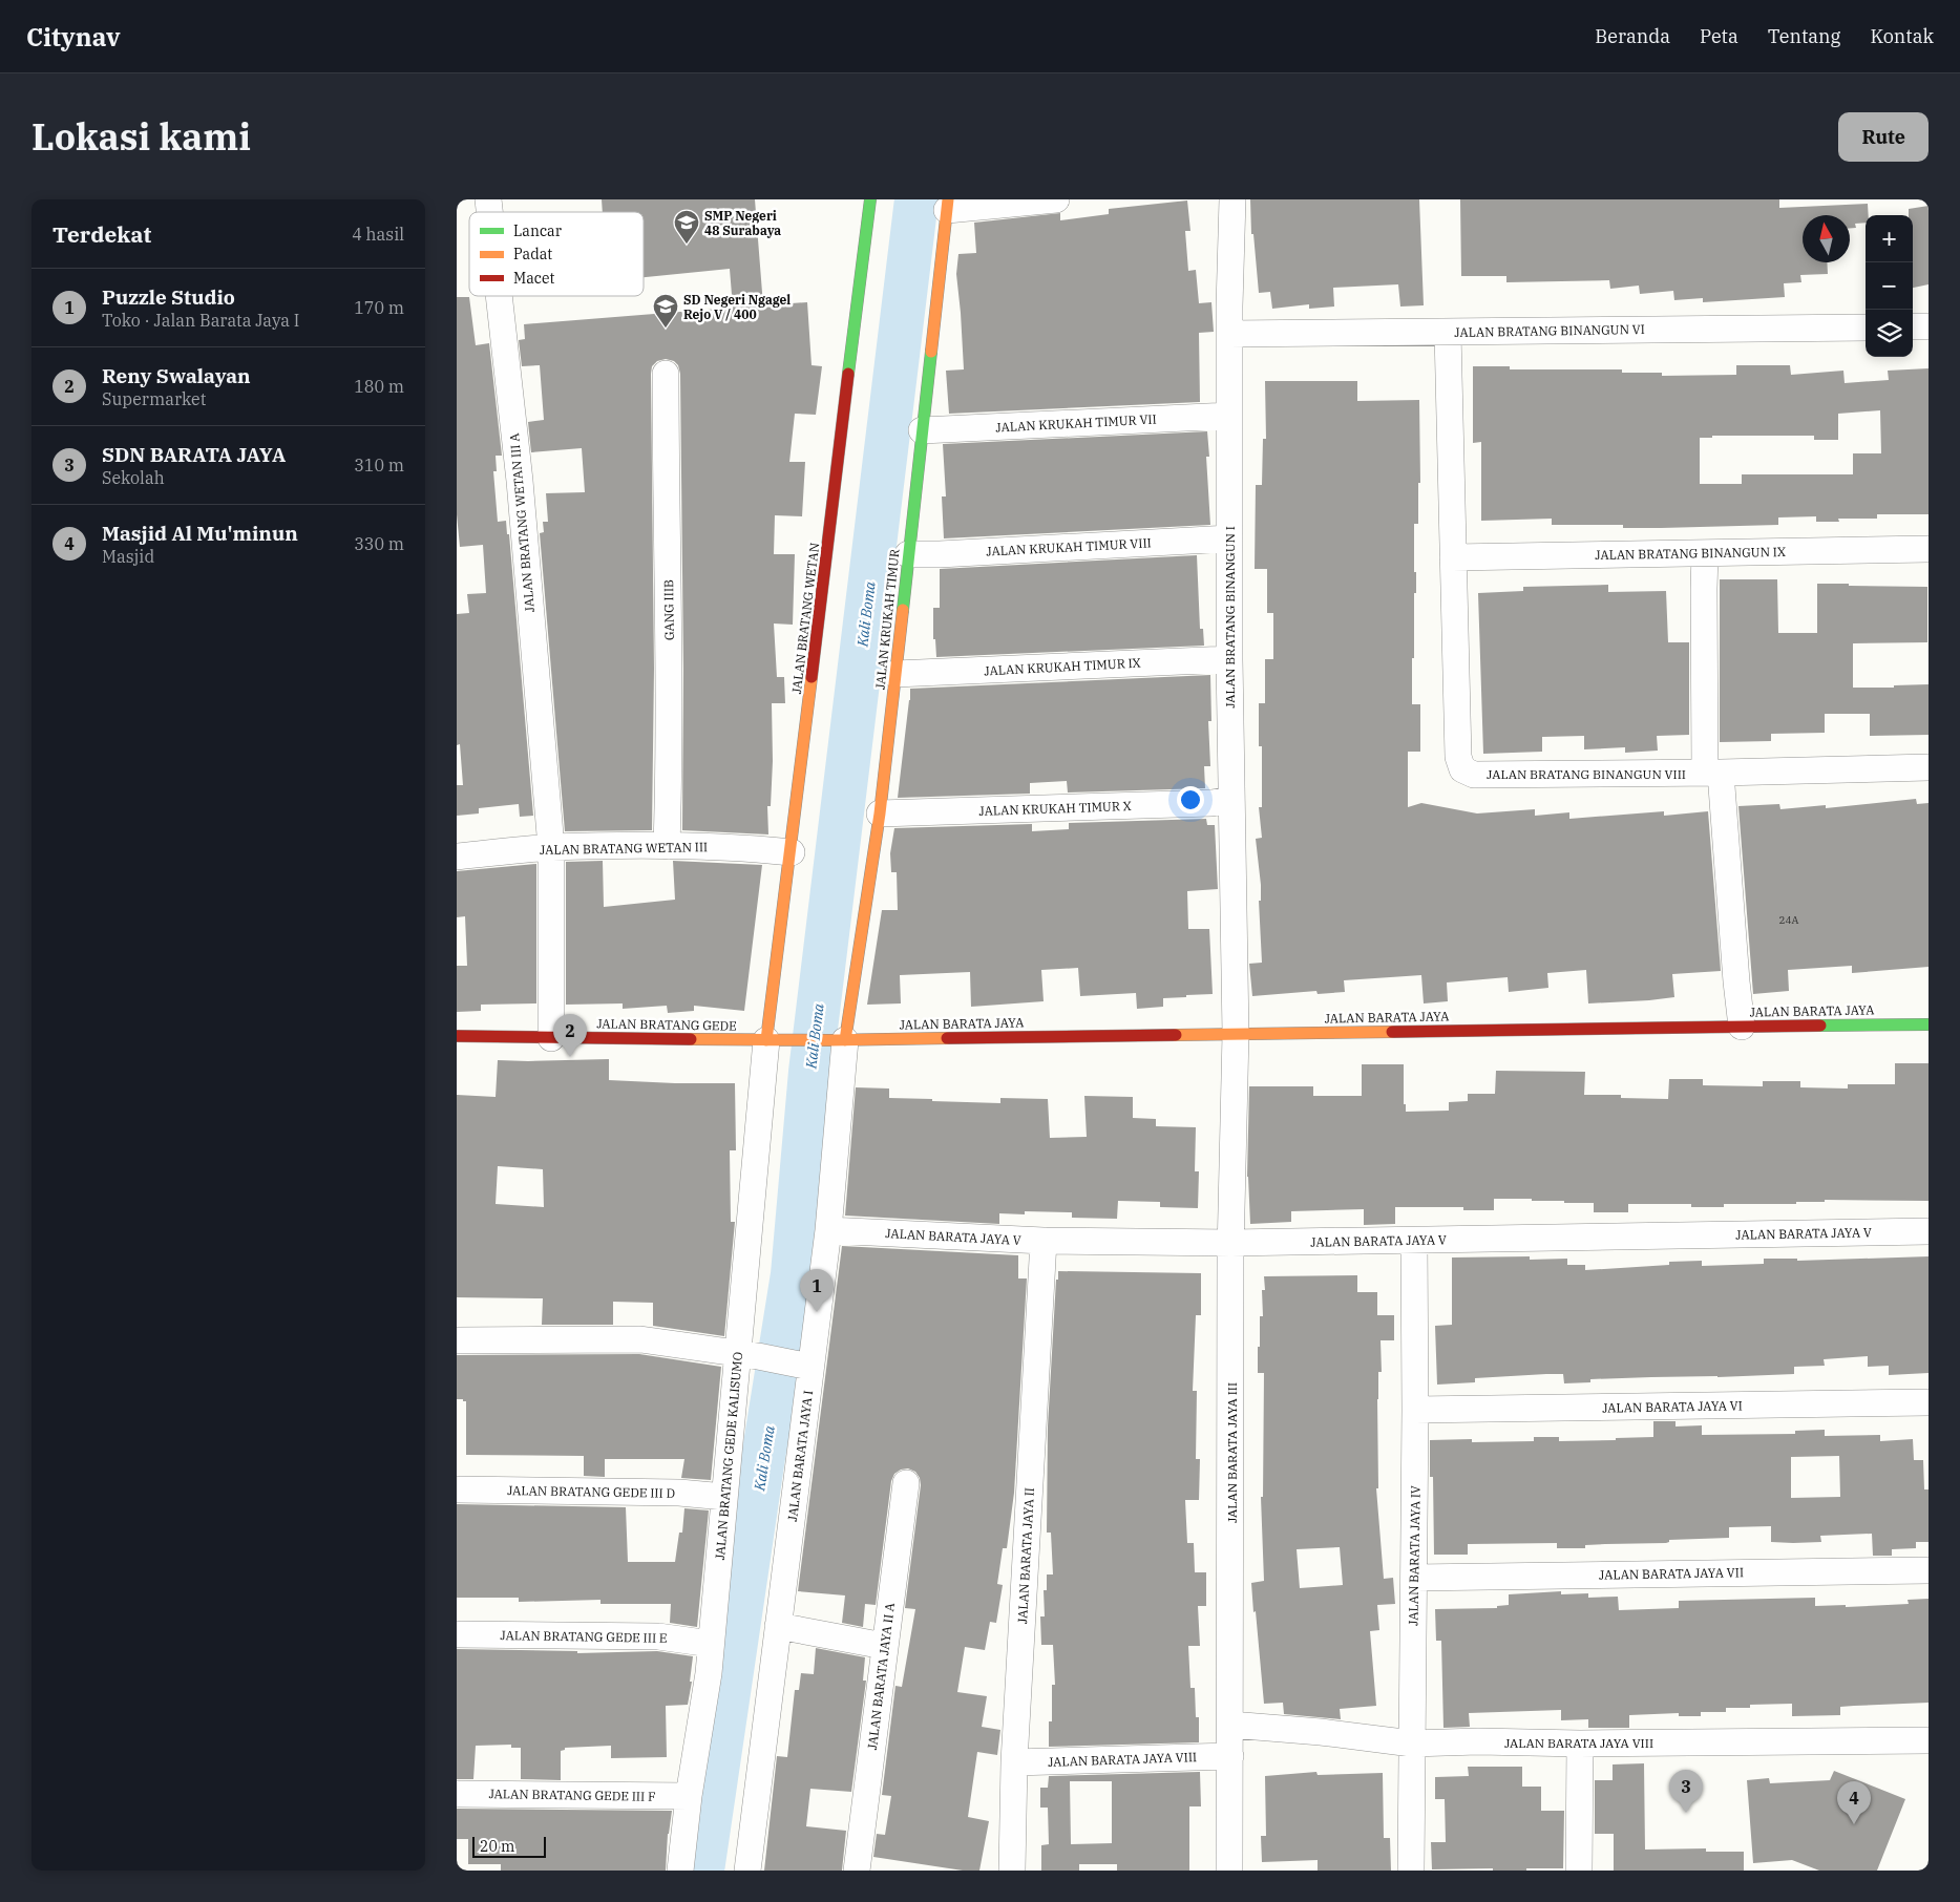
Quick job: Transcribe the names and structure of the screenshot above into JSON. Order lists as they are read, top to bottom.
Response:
{
  "streets": {
    "street": [
      "JALAN BRATANG BINANGUN VI",
      "JALAN KRUKAH TIMUR VII",
      "JALAN BRATANG WETAN III A",
      "JALAN KRUKAH TIMUR VIII",
      "JALAN BRATANG BINANGUN IX",
      "GANG IIIB",
      "JALAN BRATANG BINANGUN I",
      "JALAN BRATANG WETAN",
      "JALAN KRUKAH TIMUR",
      "JALAN KRUKAH TIMUR IX",
      "JALAN BRATANG BINANGUN VIII",
      "JALAN KRUKAH TIMUR X",
      "JALAN BRATANG WETAN III",
      "JALAN BARATA JAYA",
      "JALAN BRATANG GEDE",
      "JALAN BARATA JAYA V",
      "JALAN BARATA JAYA VI",
      "JALAN BARATA JAYA III",
      "JALAN BRATANG GEDE KALISUMO",
      "JALAN BARATA JAYA I",
      "JALAN BRATANG GEDE III D",
      "JALAN BARATA JAYA II",
      "JALAN BARATA JAYA IV",
      "JALAN BARATA JAYA VII",
      "JALAN BRATANG GEDE III E",
      "JALAN BARATA JAYA II A",
      "JALAN BARATA JAYA VIII",
      "JALAN BRATANG GEDE III F"
    ]
  },
  "crossings": [
    ["JALAN BRATANG BINANGUN VI", "JALAN BRATANG BINANGUN I"],
    ["JALAN BRATANG BINANGUN VI", "JALAN BRATANG BINANGUN VIII"],
    ["JALAN KRUKAH TIMUR VII", "JALAN BRATANG BINANGUN I"],
    ["JALAN KRUKAH TIMUR VII", "JALAN KRUKAH TIMUR"],
    ["JALAN BRATANG WETAN III A", "JALAN BRATANG WETAN III"],
    ["JALAN BRATANG WETAN III A", "JALAN BRATANG GEDE"],
    ["JALAN KRUKAH TIMUR VIII", "JALAN BRATANG BINANGUN I"],
    ["JALAN KRUKAH TIMUR VIII", "JALAN KRUKAH TIMUR"],
    ["JALAN BRATANG BINANGUN IX", "JALAN BRATANG BINANGUN VIII"],
    ["GANG IIIB", "JALAN BRATANG WETAN III"],
    ["JALAN BRATANG BINANGUN I", "JALAN KRUKAH TIMUR IX"],
    ["JALAN BRATANG BINANGUN I", "JALAN KRUKAH TIMUR X"],
    ["JALAN BRATANG BINANGUN I", "JALAN BARATA JAYA"],
    ["JALAN BRATANG BINANGUN I", "JALAN BARATA JAYA III"],
    ["JALAN BRATANG WETAN", "JALAN BRATANG WETAN III"],
    ["JALAN BRATANG WETAN", "JALAN BRATANG GEDE"],
    ["JALAN BRATANG WETAN", "JALAN BRATANG GEDE KALISUMO"],
    ["JALAN KRUKAH TIMUR", "JALAN KRUKAH TIMUR IX"],
    ["JALAN KRUKAH TIMUR", "JALAN KRUKAH TIMUR X"],
    ["JALAN KRUKAH TIMUR", "JALAN BARATA JAYA"],
    ["JALAN KRUKAH TIMUR", "JALAN BRATANG GEDE"],
    ["JALAN KRUKAH TIMUR", "JALAN BARATA JAYA I"],
    ["JALAN BARATA JAYA", "JALAN BRATANG GEDE"],
    ["JALAN BARATA JAYA", "JALAN BARATA JAYA III"],
    ["JALAN BARATA JAYA", "JALAN BARATA JAYA I"],
    ["JALAN BRATANG GEDE", "JALAN BRATANG GEDE KALISUMO"],
    ["JALAN BRATANG GEDE", "JALAN BARATA JAYA I"],
    ["JALAN BARATA JAYA V", "JALAN BARATA JAYA III"],
    ["JALAN BARATA JAYA V", "JALAN BARATA JAYA I"],
    ["JALAN BARATA JAYA V", "JALAN BARATA JAYA II"],
    ["JALAN BARATA JAYA V", "JALAN BARATA JAYA IV"],
    ["JALAN BARATA JAYA VI", "JALAN BARATA JAYA IV"],
    ["JALAN BARATA JAYA III", "JALAN BARATA JAYA VIII"],
    ["JALAN BRATANG GEDE KALISUMO", "JALAN BRATANG GEDE III D"],
    ["JALAN BRATANG GEDE KALISUMO", "JALAN BRATANG GEDE III E"],
    ["JALAN BRATANG GEDE KALISUMO", "JALAN BRATANG GEDE III F"],
    ["JALAN BARATA JAYA II", "JALAN BARATA JAYA VIII"],
    ["JALAN BARATA JAYA IV", "JALAN BARATA JAYA VII"],
    ["JALAN BARATA JAYA IV", "JALAN BARATA JAYA VIII"]
  ],
  "water": ["Kali Boma"],
  "places": {
    "school or university": ["SMP Negeri 48 Surabaya", "SD Negeri Ngagel Rejo V / 400"]
  },
  "house_numbers": ["24A"],
  "legend": ["Lancar", "Padat", "Macet"],
  "scale_bar": "20 m",
  "north": "top",
  "page": {
    "header": "Citynav",
    "nav": [
      "Beranda",
      "Peta",
      "Tentang",
      "Kontak"
    ],
    "title": "Lokasi kami",
    "buttons": "Rute",
    "heading": ["Terdekat", "4 hasil"],
    "map_buttons": ["+", "−"],
    "list": [
      {
        "mark": "1",
        "name": "Puzzle Studio",
        "note": "Toko · Jalan Barata Jaya I",
        "value": "170 m"
      },
      {
        "mark": "2",
        "name": "Reny Swalayan",
        "note": "Supermarket",
        "value": "180 m"
      },
      {
        "mark": "3",
        "name": "SDN BARATA JAYA",
        "note": "Sekolah",
        "value": "310 m"
      },
      {
        "mark": "4",
        "name": "Masjid Al Mu'minun",
        "note": "Masjid",
        "value": "330 m"
      }
    ],
    "pins": [
      "2",
      "1",
      "3",
      "4"
    ],
    "scale": "20 m"
  }
}
